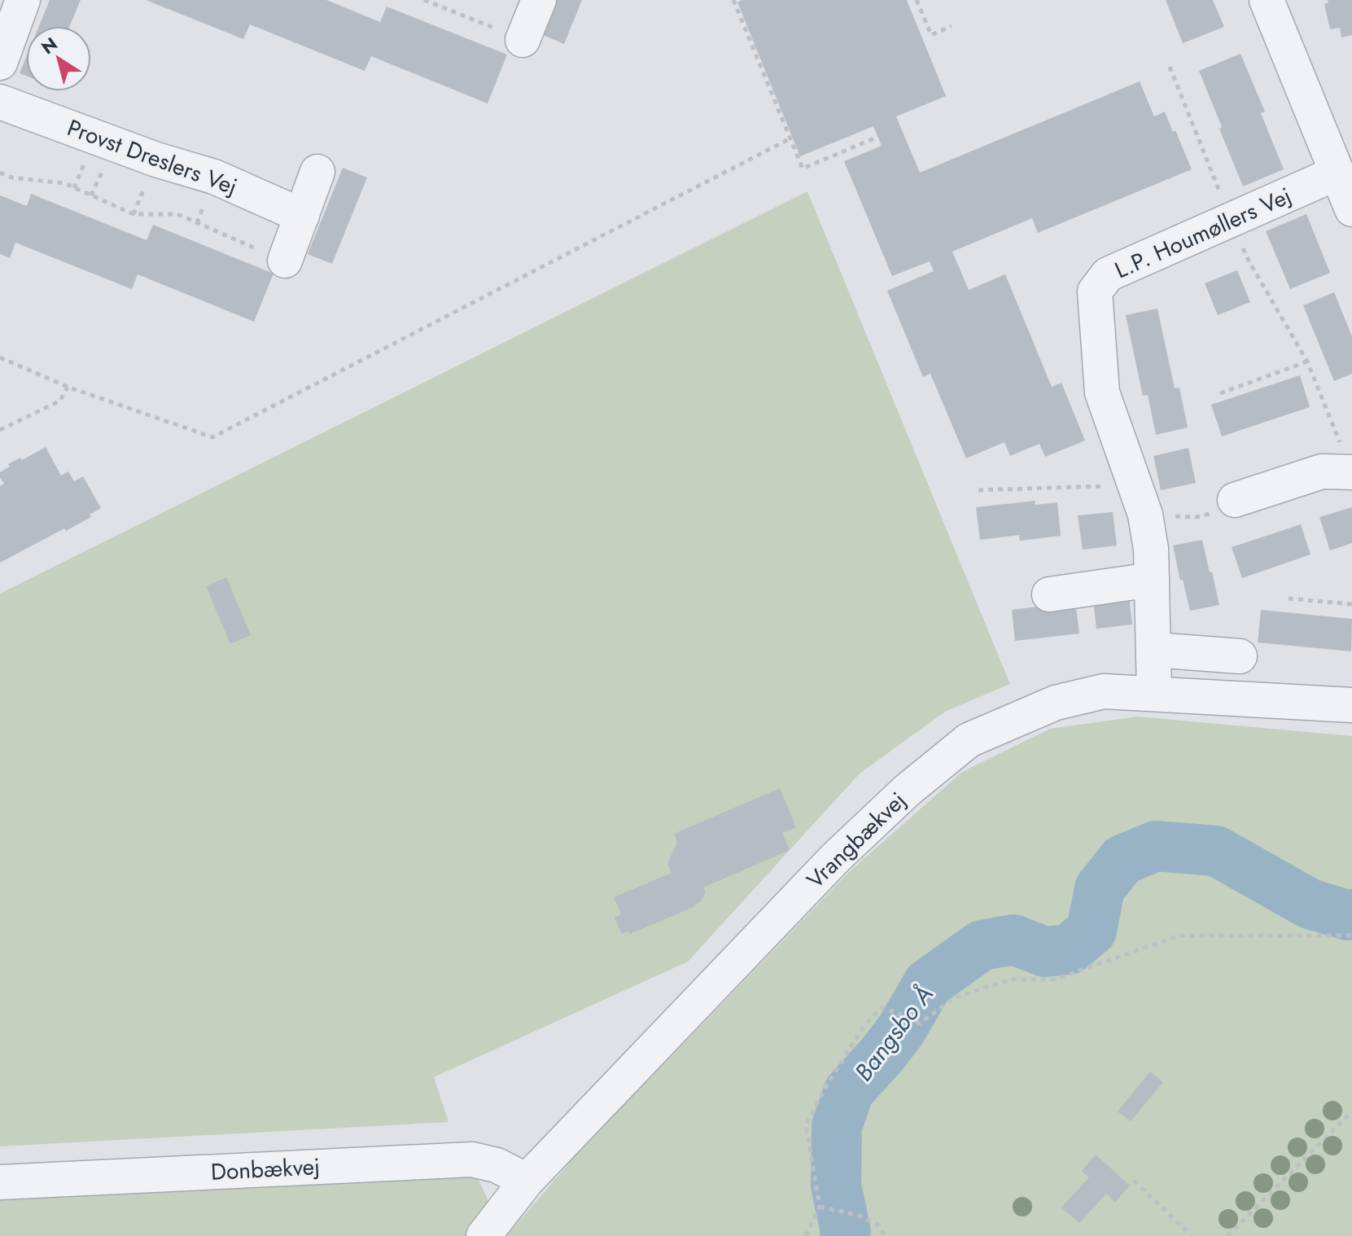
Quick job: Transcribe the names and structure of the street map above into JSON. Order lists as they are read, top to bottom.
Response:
{
  "streets": {
    "street": [
      "Provst Dreslers Vej",
      "L.P. Houmøllers Vej",
      "Vrangbækvej",
      "Donbækvej"
    ]
  },
  "crossings": [
    ["L.P. Houmøllers Vej", "Vrangbækvej"],
    ["Vrangbækvej", "Donbækvej"]
  ],
  "water": ["Bangsbo Å"],
  "north": "top left"
}
